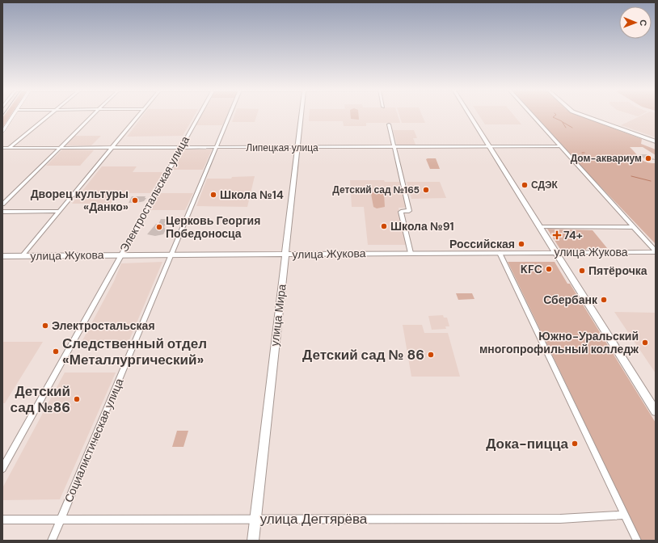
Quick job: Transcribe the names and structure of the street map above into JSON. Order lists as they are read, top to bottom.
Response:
{
  "streets": {
    "main road": ["улица Жукова", "улица Мира"],
    "street": [
      "Липецкая улица",
      "Электростальская улица",
      "Социалистическая улица",
      "улица Дегтярёва"
    ]
  },
  "crossings": [
    ["Липецкая улица", "Электростальская улица"],
    ["Липецкая улица", "улица Мира"],
    ["Липецкая улица", "Социалистическая улица"],
    ["Электростальская улица", "улица Жукова"],
    ["улица Жукова", "улица Мира"],
    ["улица Жукова", "Социалистическая улица"],
    ["улица Мира", "улица Дегтярёва"],
    ["Социалистическая улица", "улица Дегтярёва"]
  ],
  "places": {
    "other": [
      "Дом-аквариум",
      "СДЭК",
      "Детский сад №165",
      "Школа №14",
      "Дворец культуры «Данко»",
      "Школа №91",
      "Церковь Георгия Победоносца",
      "Российская",
      "KFC",
      "Пятёрочка",
      "Сбербанк",
      "Электростальская",
      "Южно-Уральский многопрофильный колледж",
      "Следственный отдел «Металлургический»",
      "Детский сад № 86",
      "Детский сад №86",
      "Дока-пицца"
    ],
    "health": ["74+"]
  },
  "north": "right"
}
